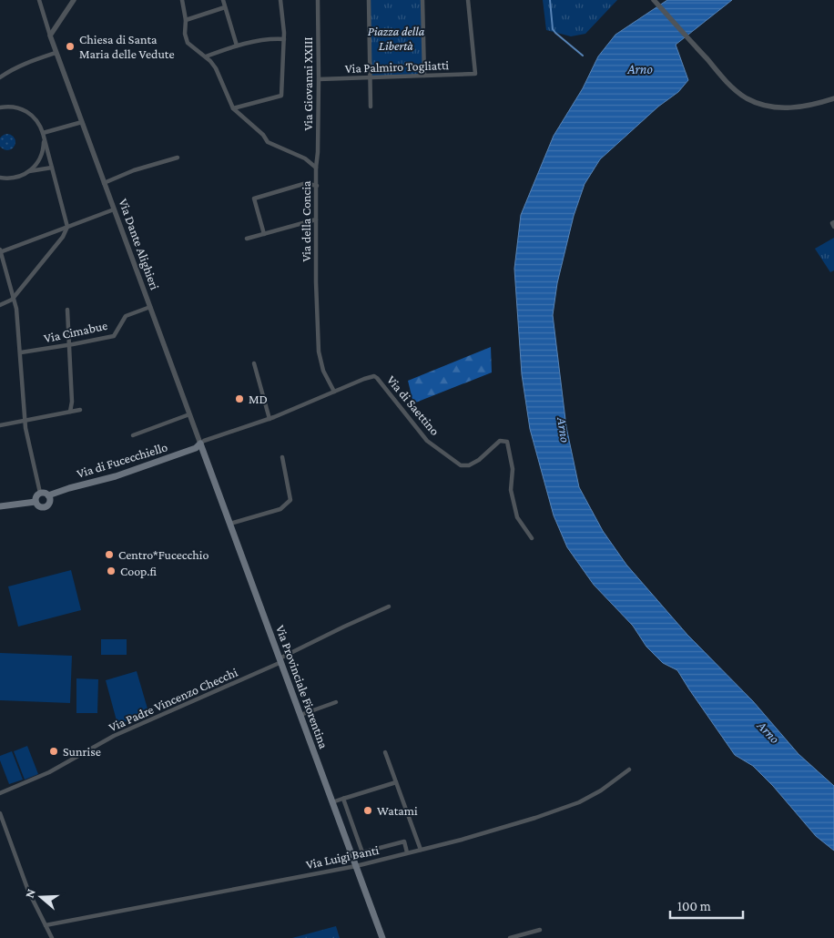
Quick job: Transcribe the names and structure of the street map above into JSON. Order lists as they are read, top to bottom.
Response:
{
  "streets": {
    "main road": ["Via di Fucecchiello", "Via Provinciale Fiorentina"],
    "street": [
      "Via Palmiro Togliatti",
      "Via Giovanni XXIII",
      "Via della Concia",
      "Via Dante Alighieri",
      "Via Cimabue",
      "Via di Saettino",
      "Via Padre Vincenzo Checchi",
      "Via Luigi Banti"
    ]
  },
  "crossings": [
    ["Via Palmiro Togliatti", "Via Giovanni XXIII"],
    ["Via Giovanni XXIII", "Via della Concia"],
    ["Via della Concia", "Via di Saettino"],
    ["Via Dante Alighieri", "Via Cimabue"],
    ["Via Dante Alighieri", "Via di Saettino"],
    ["Via Dante Alighieri", "Via di Fucecchiello"],
    ["Via Dante Alighieri", "Via Provinciale Fiorentina"],
    ["Via di Saettino", "Via di Fucecchiello"],
    ["Via di Saettino", "Via Provinciale Fiorentina"],
    ["Via di Fucecchiello", "Via Provinciale Fiorentina"],
    ["Via Provinciale Fiorentina", "Via Padre Vincenzo Checchi"],
    ["Via Provinciale Fiorentina", "Via Luigi Banti"]
  ],
  "water": ["Arno"],
  "parks": ["Piazza della Libertà"],
  "places": [
    "Chiesa di Santa Maria delle Vedute",
    "MD",
    "Centro*Fucecchio",
    "Coop.fi",
    "Sunrise",
    "Watami"
  ],
  "scale_bar": "100 m",
  "north": "left"
}
